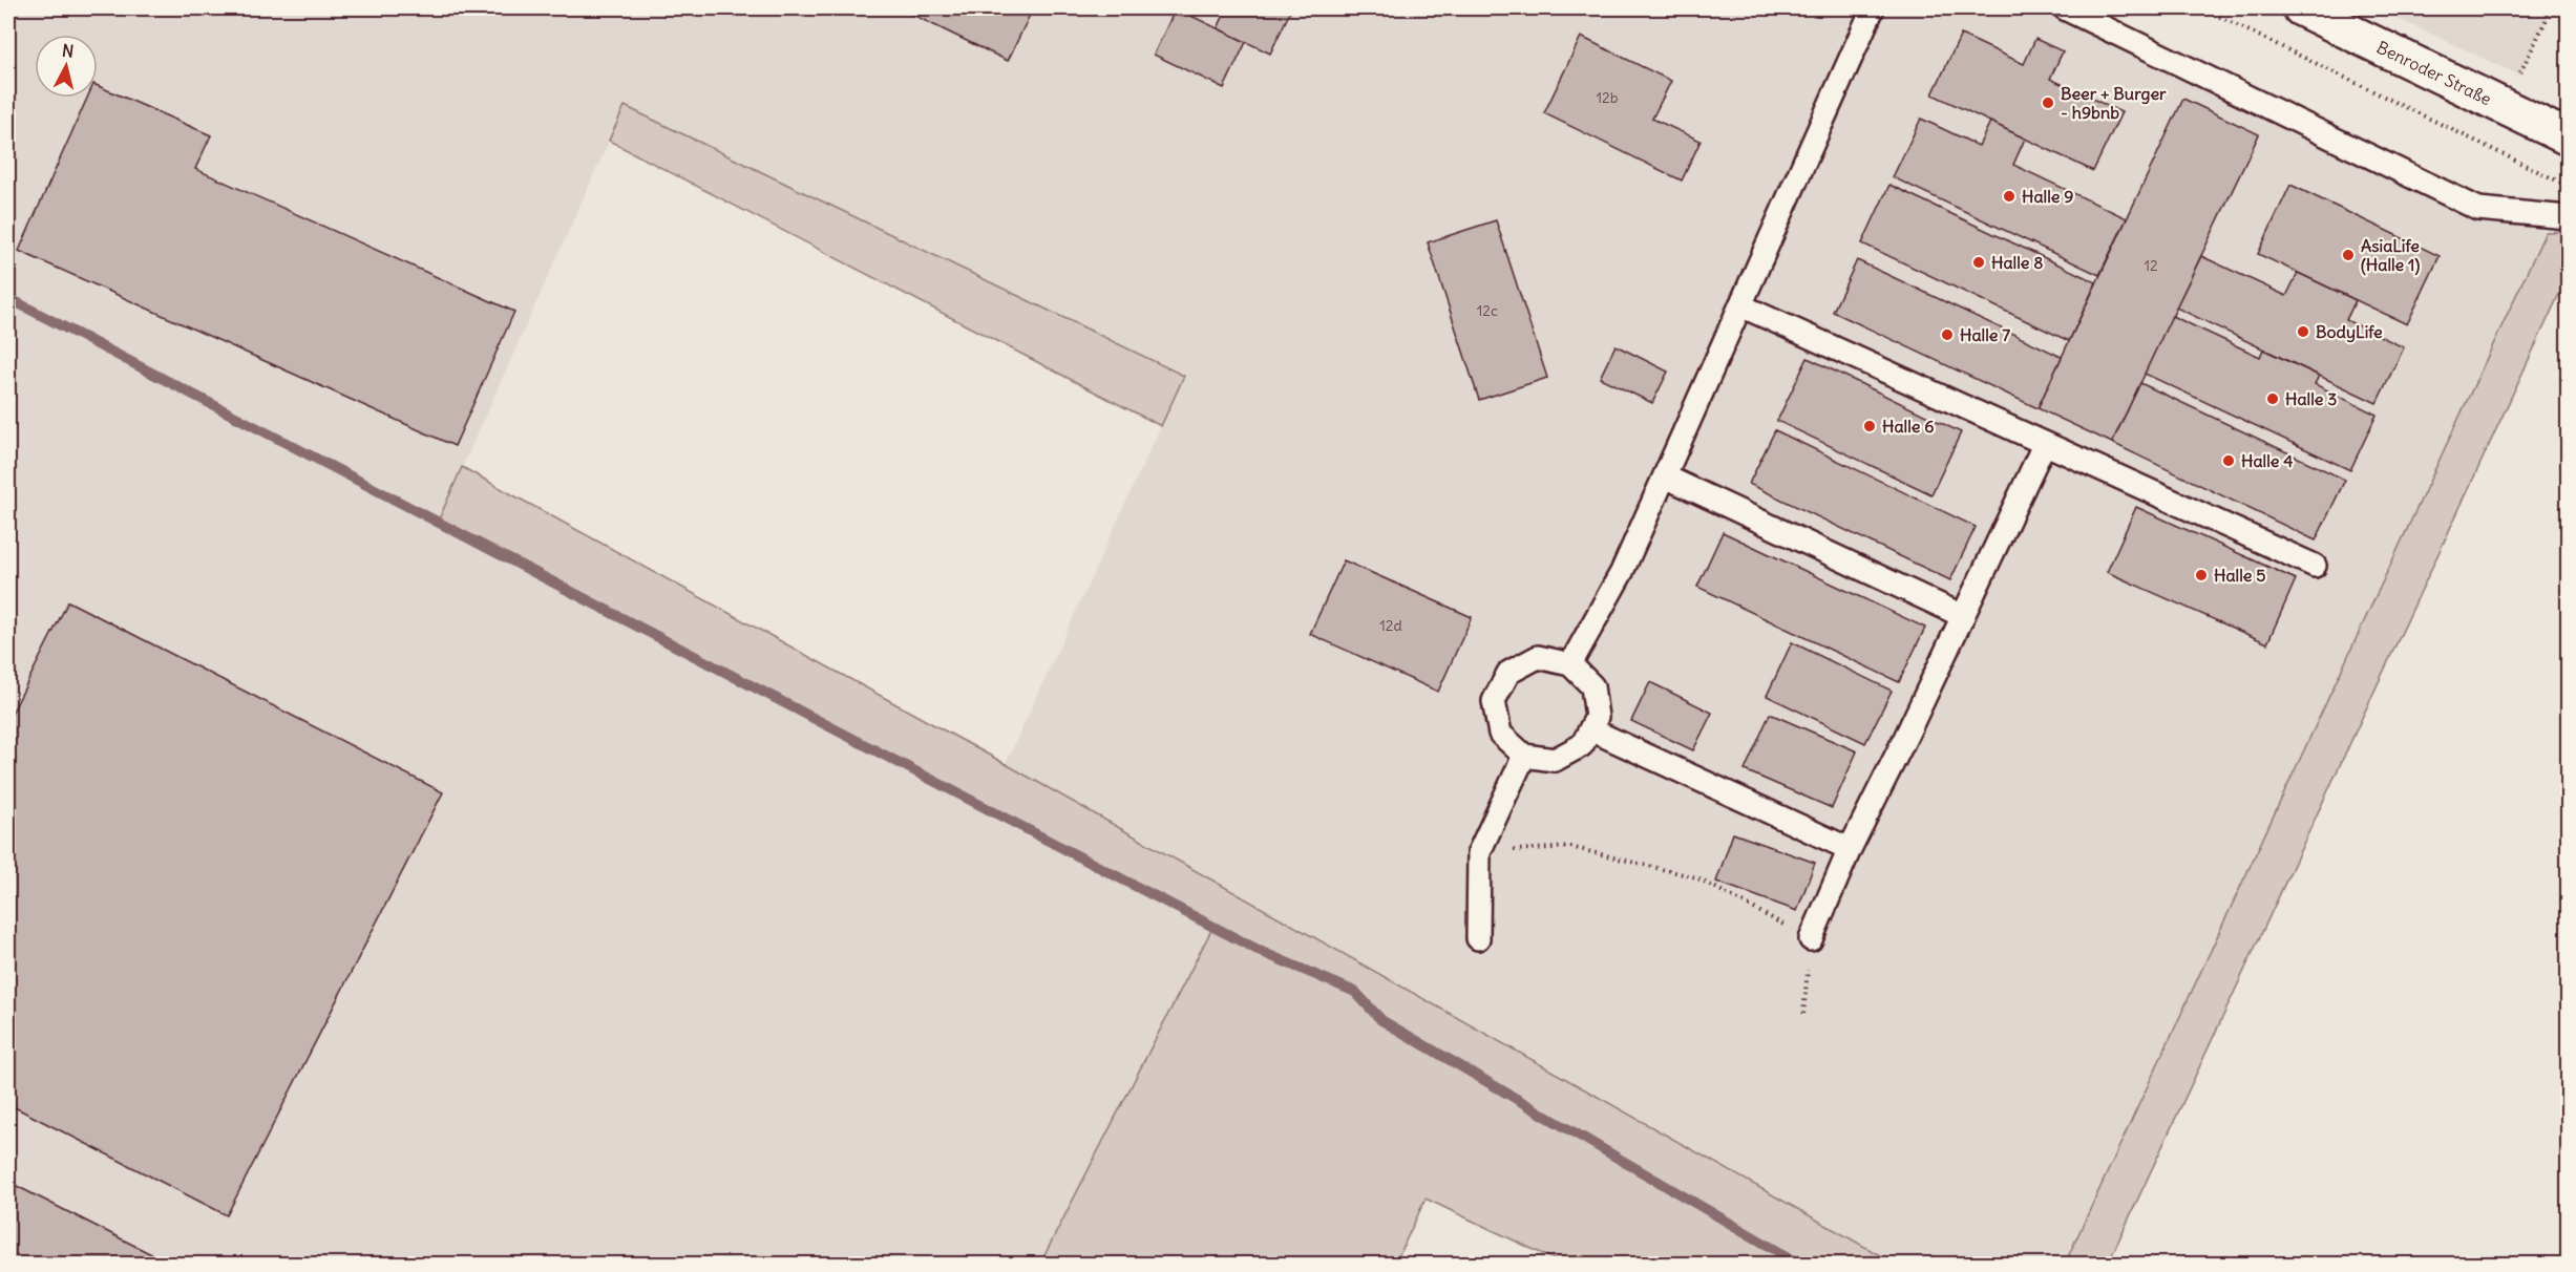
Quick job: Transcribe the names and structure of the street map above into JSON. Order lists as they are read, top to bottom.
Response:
{
  "streets": {
    "street": ["Benroder Straße"]
  },
  "places": [
    "Beer + Burger - h9bnb",
    "Halle 9",
    "AsiaLife (Halle 1)",
    "Halle 8",
    "BodyLife",
    "Halle 7",
    "Halle 3",
    "Halle 6",
    "Halle 4",
    "Halle 5"
  ],
  "house_numbers": [
    "12b",
    "12",
    "12c",
    "12d"
  ],
  "north": "top"
}
